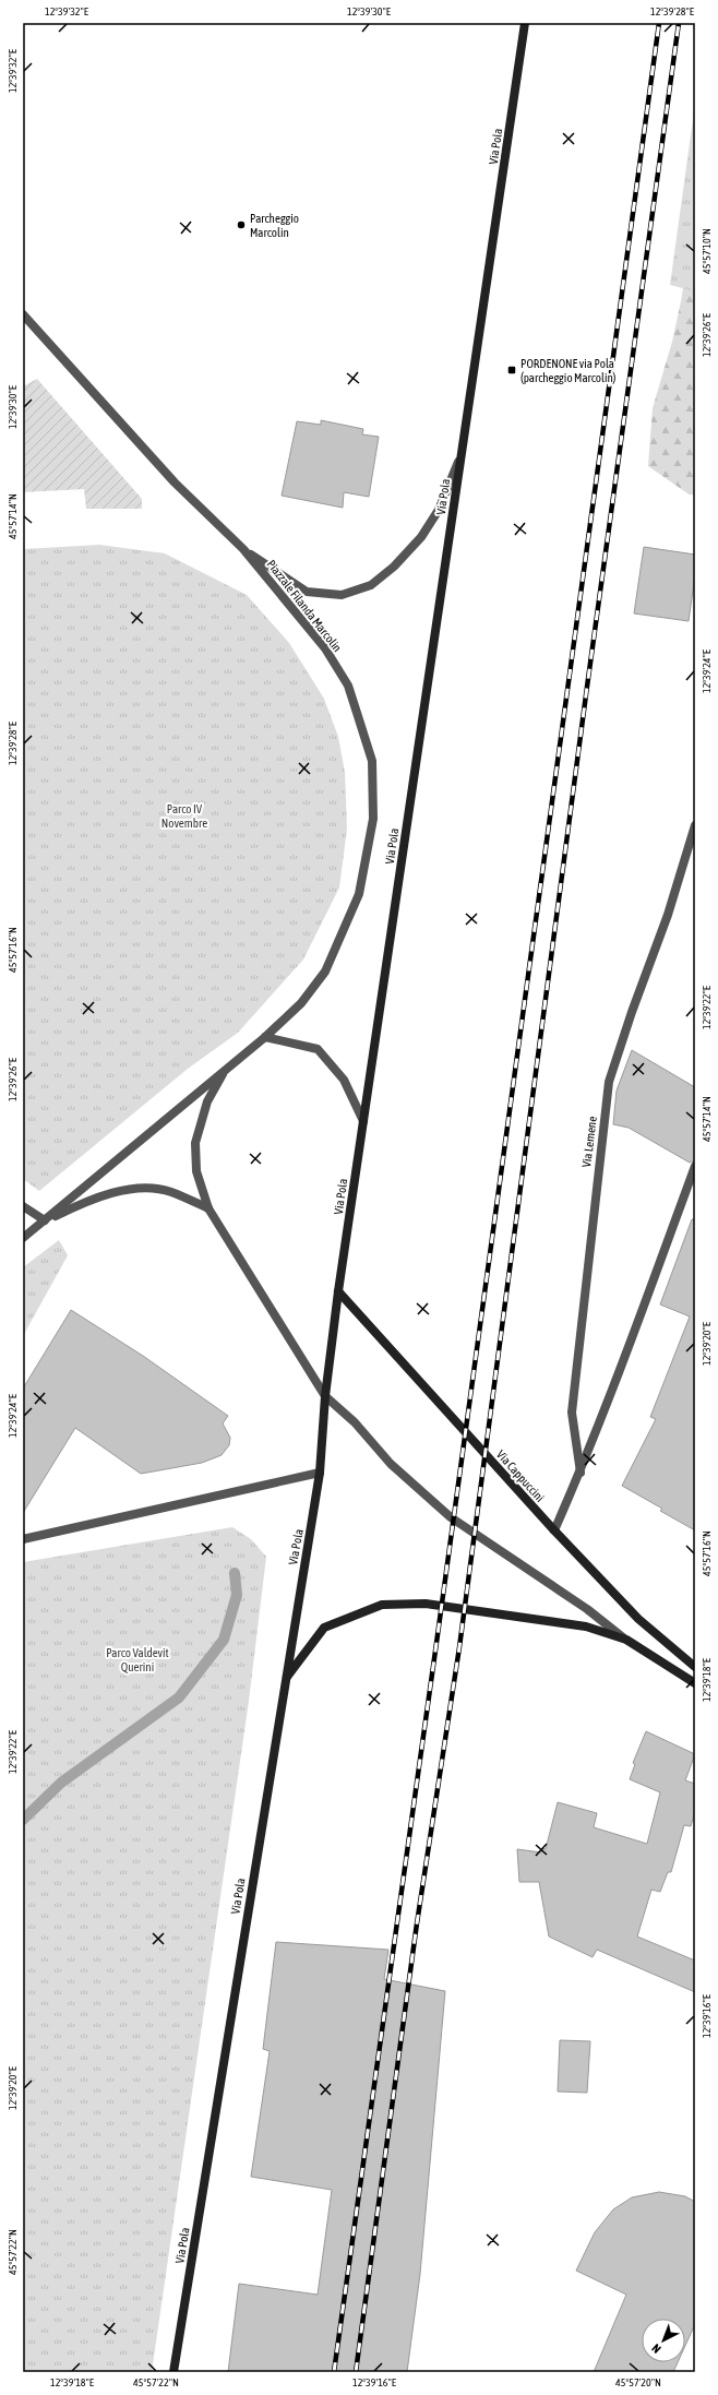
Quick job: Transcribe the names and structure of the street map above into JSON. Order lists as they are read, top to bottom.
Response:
{
  "streets": {
    "main road": ["Via Pola", "Via Cappuccini"],
    "street": ["Piazzale Filanda Marcolin", "Via Lemene"]
  },
  "crossings": [
    ["Via Pola", "Piazzale Filanda Marcolin"],
    ["Via Pola", "Via Cappuccini"]
  ],
  "parks": ["Parco IV Novembre", "Parco Valdevit Querini"],
  "places": {
    "other": ["Parcheggio Marcolin"],
    "transit": ["PORDENONE via Pola (parcheggio Marcolin)"]
  },
  "north": "bottom left",
  "coordinates": [
    "12°39'32\"E",
    "12°39'30\"E",
    "12°39'28\"E",
    "45°57'10\"N",
    "12°39'26\"E",
    "45°57'14\"N",
    "12°39'24\"E",
    "45°57'16\"N",
    "12°39'22\"E",
    "12°39'20\"E",
    "12°39'18\"E",
    "12°39'16\"E",
    "45°57'22\"N",
    "45°57'20\"N"
  ]
}
